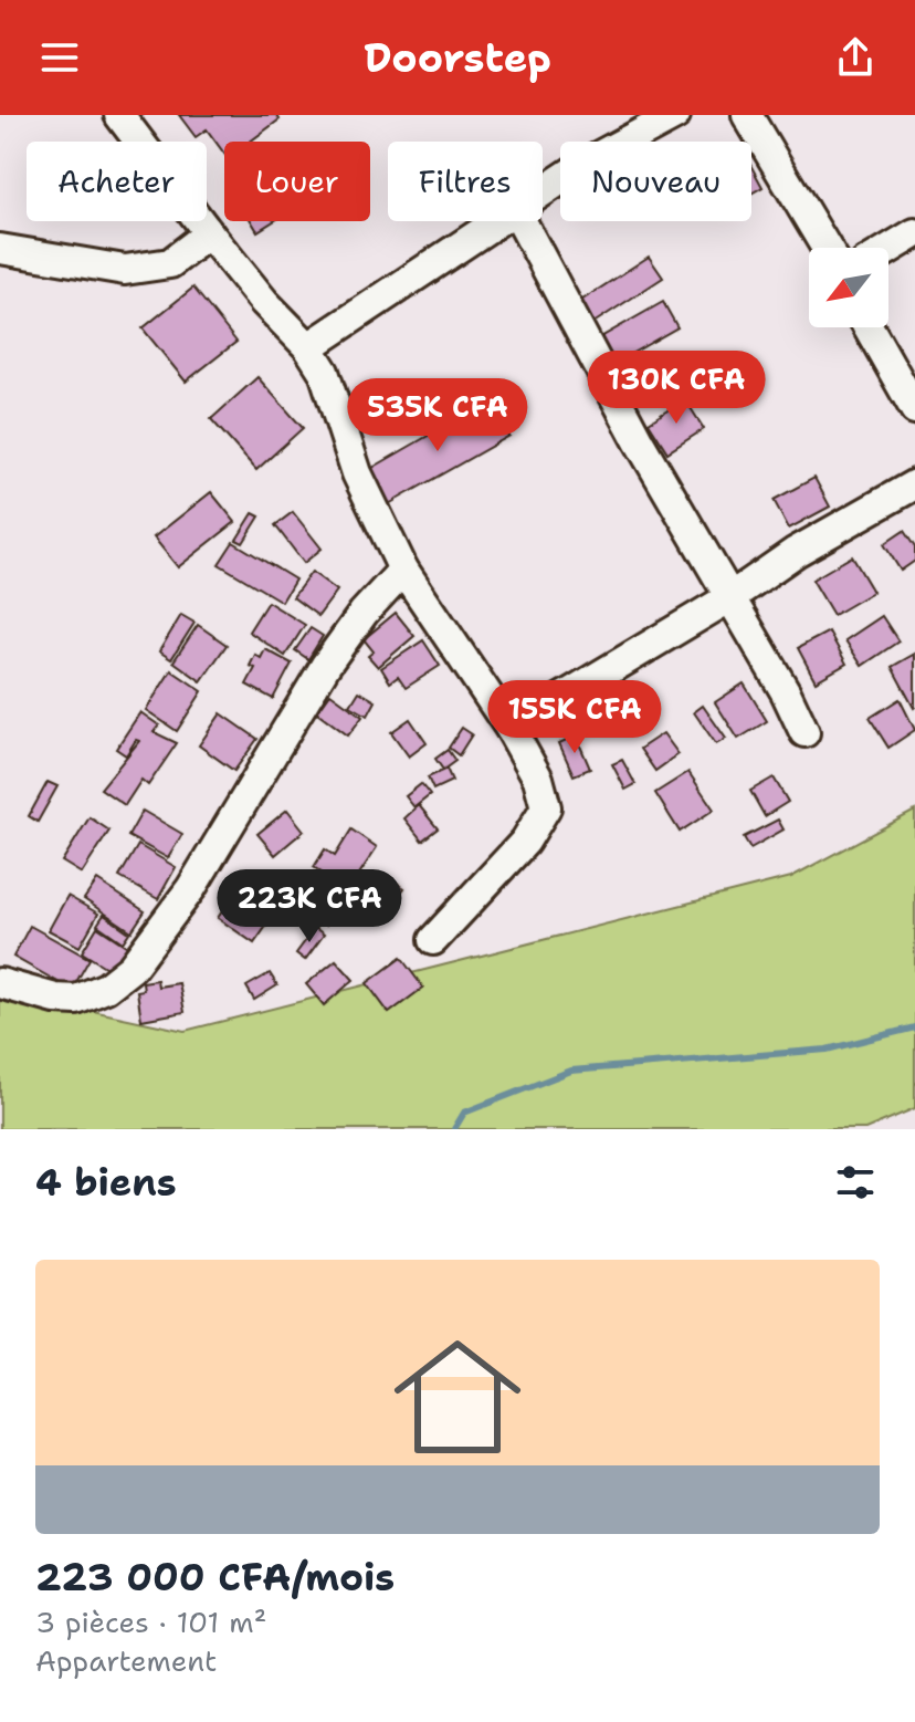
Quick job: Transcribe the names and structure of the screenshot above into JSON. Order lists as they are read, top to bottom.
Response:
{
  "north": "bottom left",
  "page": {
    "header": "Doorstep",
    "chip": [
      "Acheter",
      "Louer",
      "Filtres",
      "Nouveau"
    ],
    "price": [
      "130K CFA",
      "535K CFA",
      "155K CFA",
      "223K CFA"
    ],
    "heading": "4 biens",
    "list": [
      {
        "name": "223 000 CFA/mois",
        "note": "3 pièces · 101 m² · Appartement"
      }
    ]
  }
}
